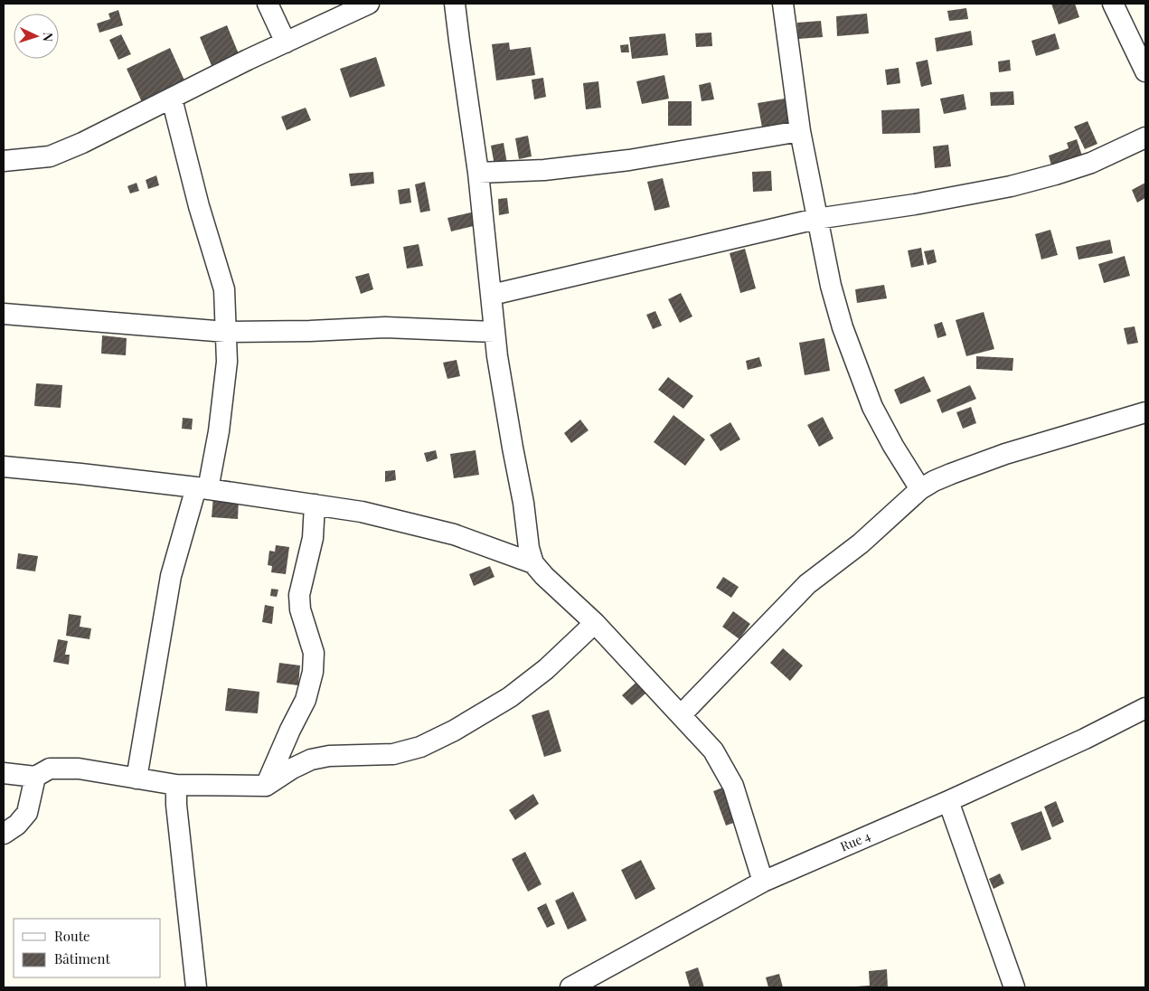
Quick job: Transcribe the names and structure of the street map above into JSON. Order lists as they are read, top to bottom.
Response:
{
  "streets": {
    "street": ["Rue 4"]
  },
  "legend": ["Route", "Bâtiment"],
  "north": "right"
}
